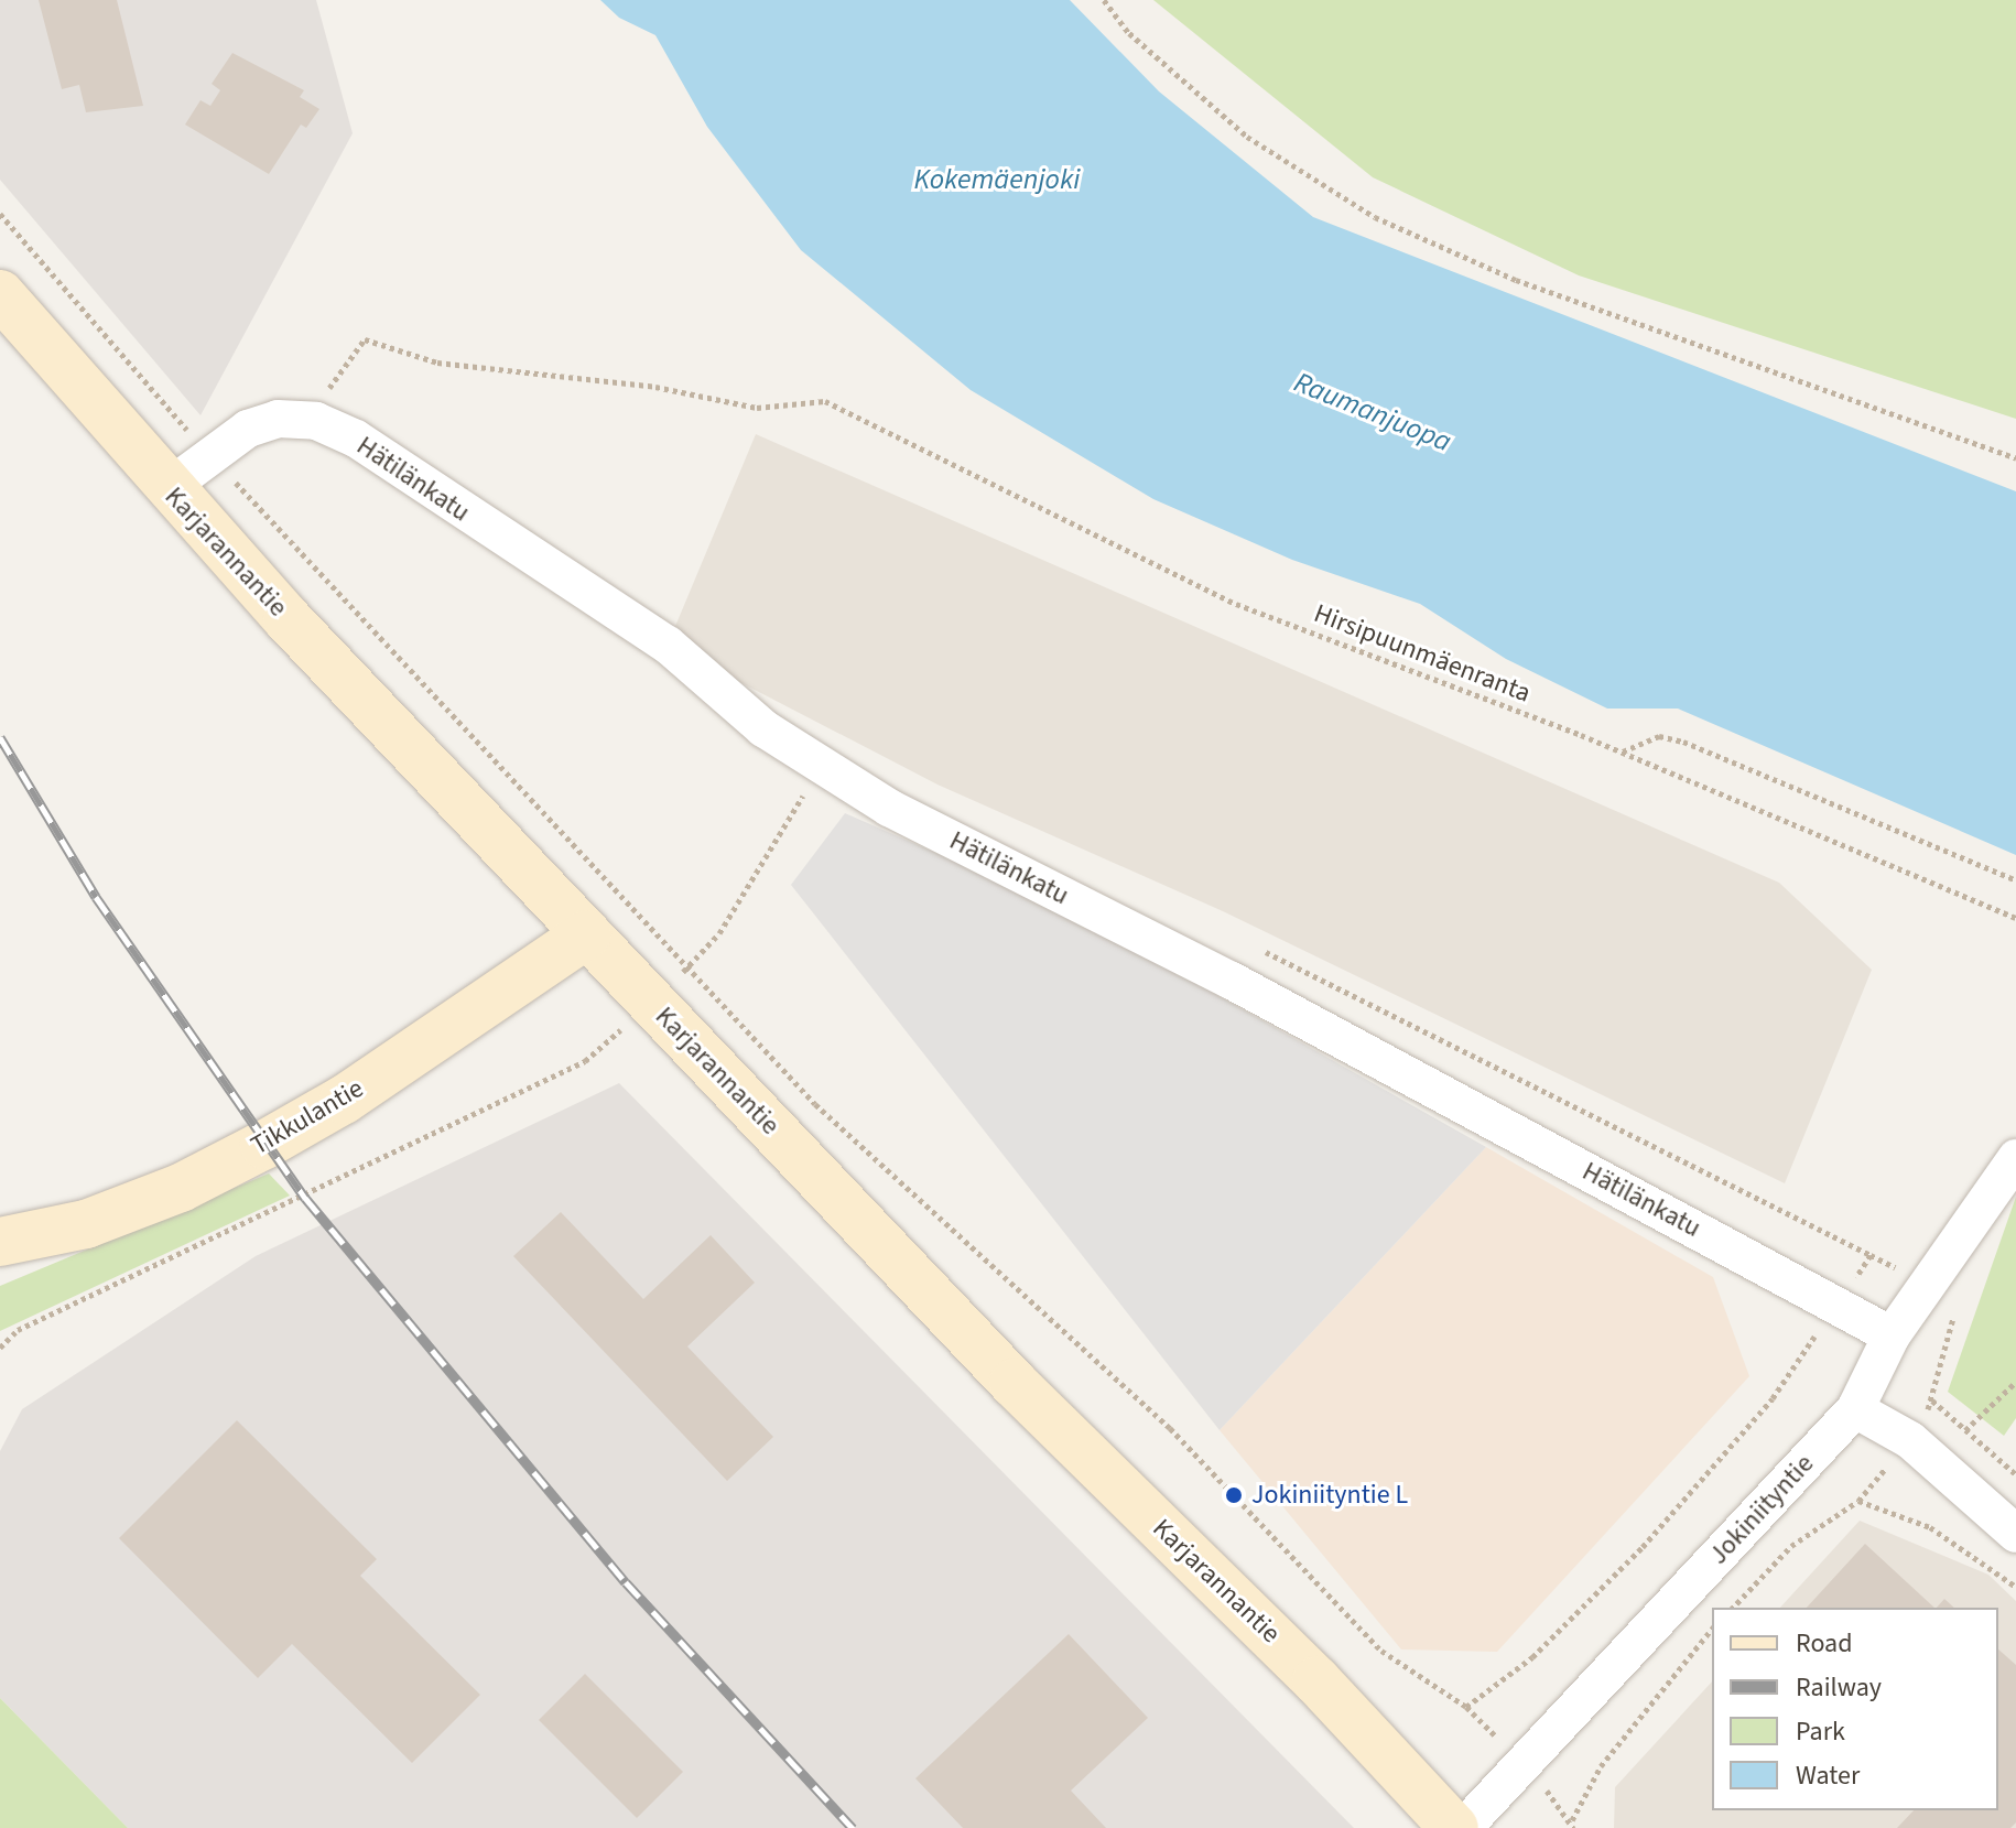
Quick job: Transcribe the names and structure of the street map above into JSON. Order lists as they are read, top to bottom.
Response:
{
  "streets": {
    "main road": ["Karjarannantie", "Tikkulantie"],
    "street": ["Hätilänkatu", "Jokiniityntie"],
    "path": ["Hirsipuunmäenranta"]
  },
  "crossings": [
    ["Hätilänkatu", "Karjarannantie"],
    ["Hätilänkatu", "Hirsipuunmäenranta"],
    ["Hätilänkatu", "Jokiniityntie"],
    ["Karjarannantie", "Tikkulantie"]
  ],
  "water": ["Kokemäenjoki", "Raumanjuopa"],
  "places": ["Jokiniityntie L"],
  "legend": [
    "Road",
    "Railway",
    "Park",
    "Water"
  ]
}
